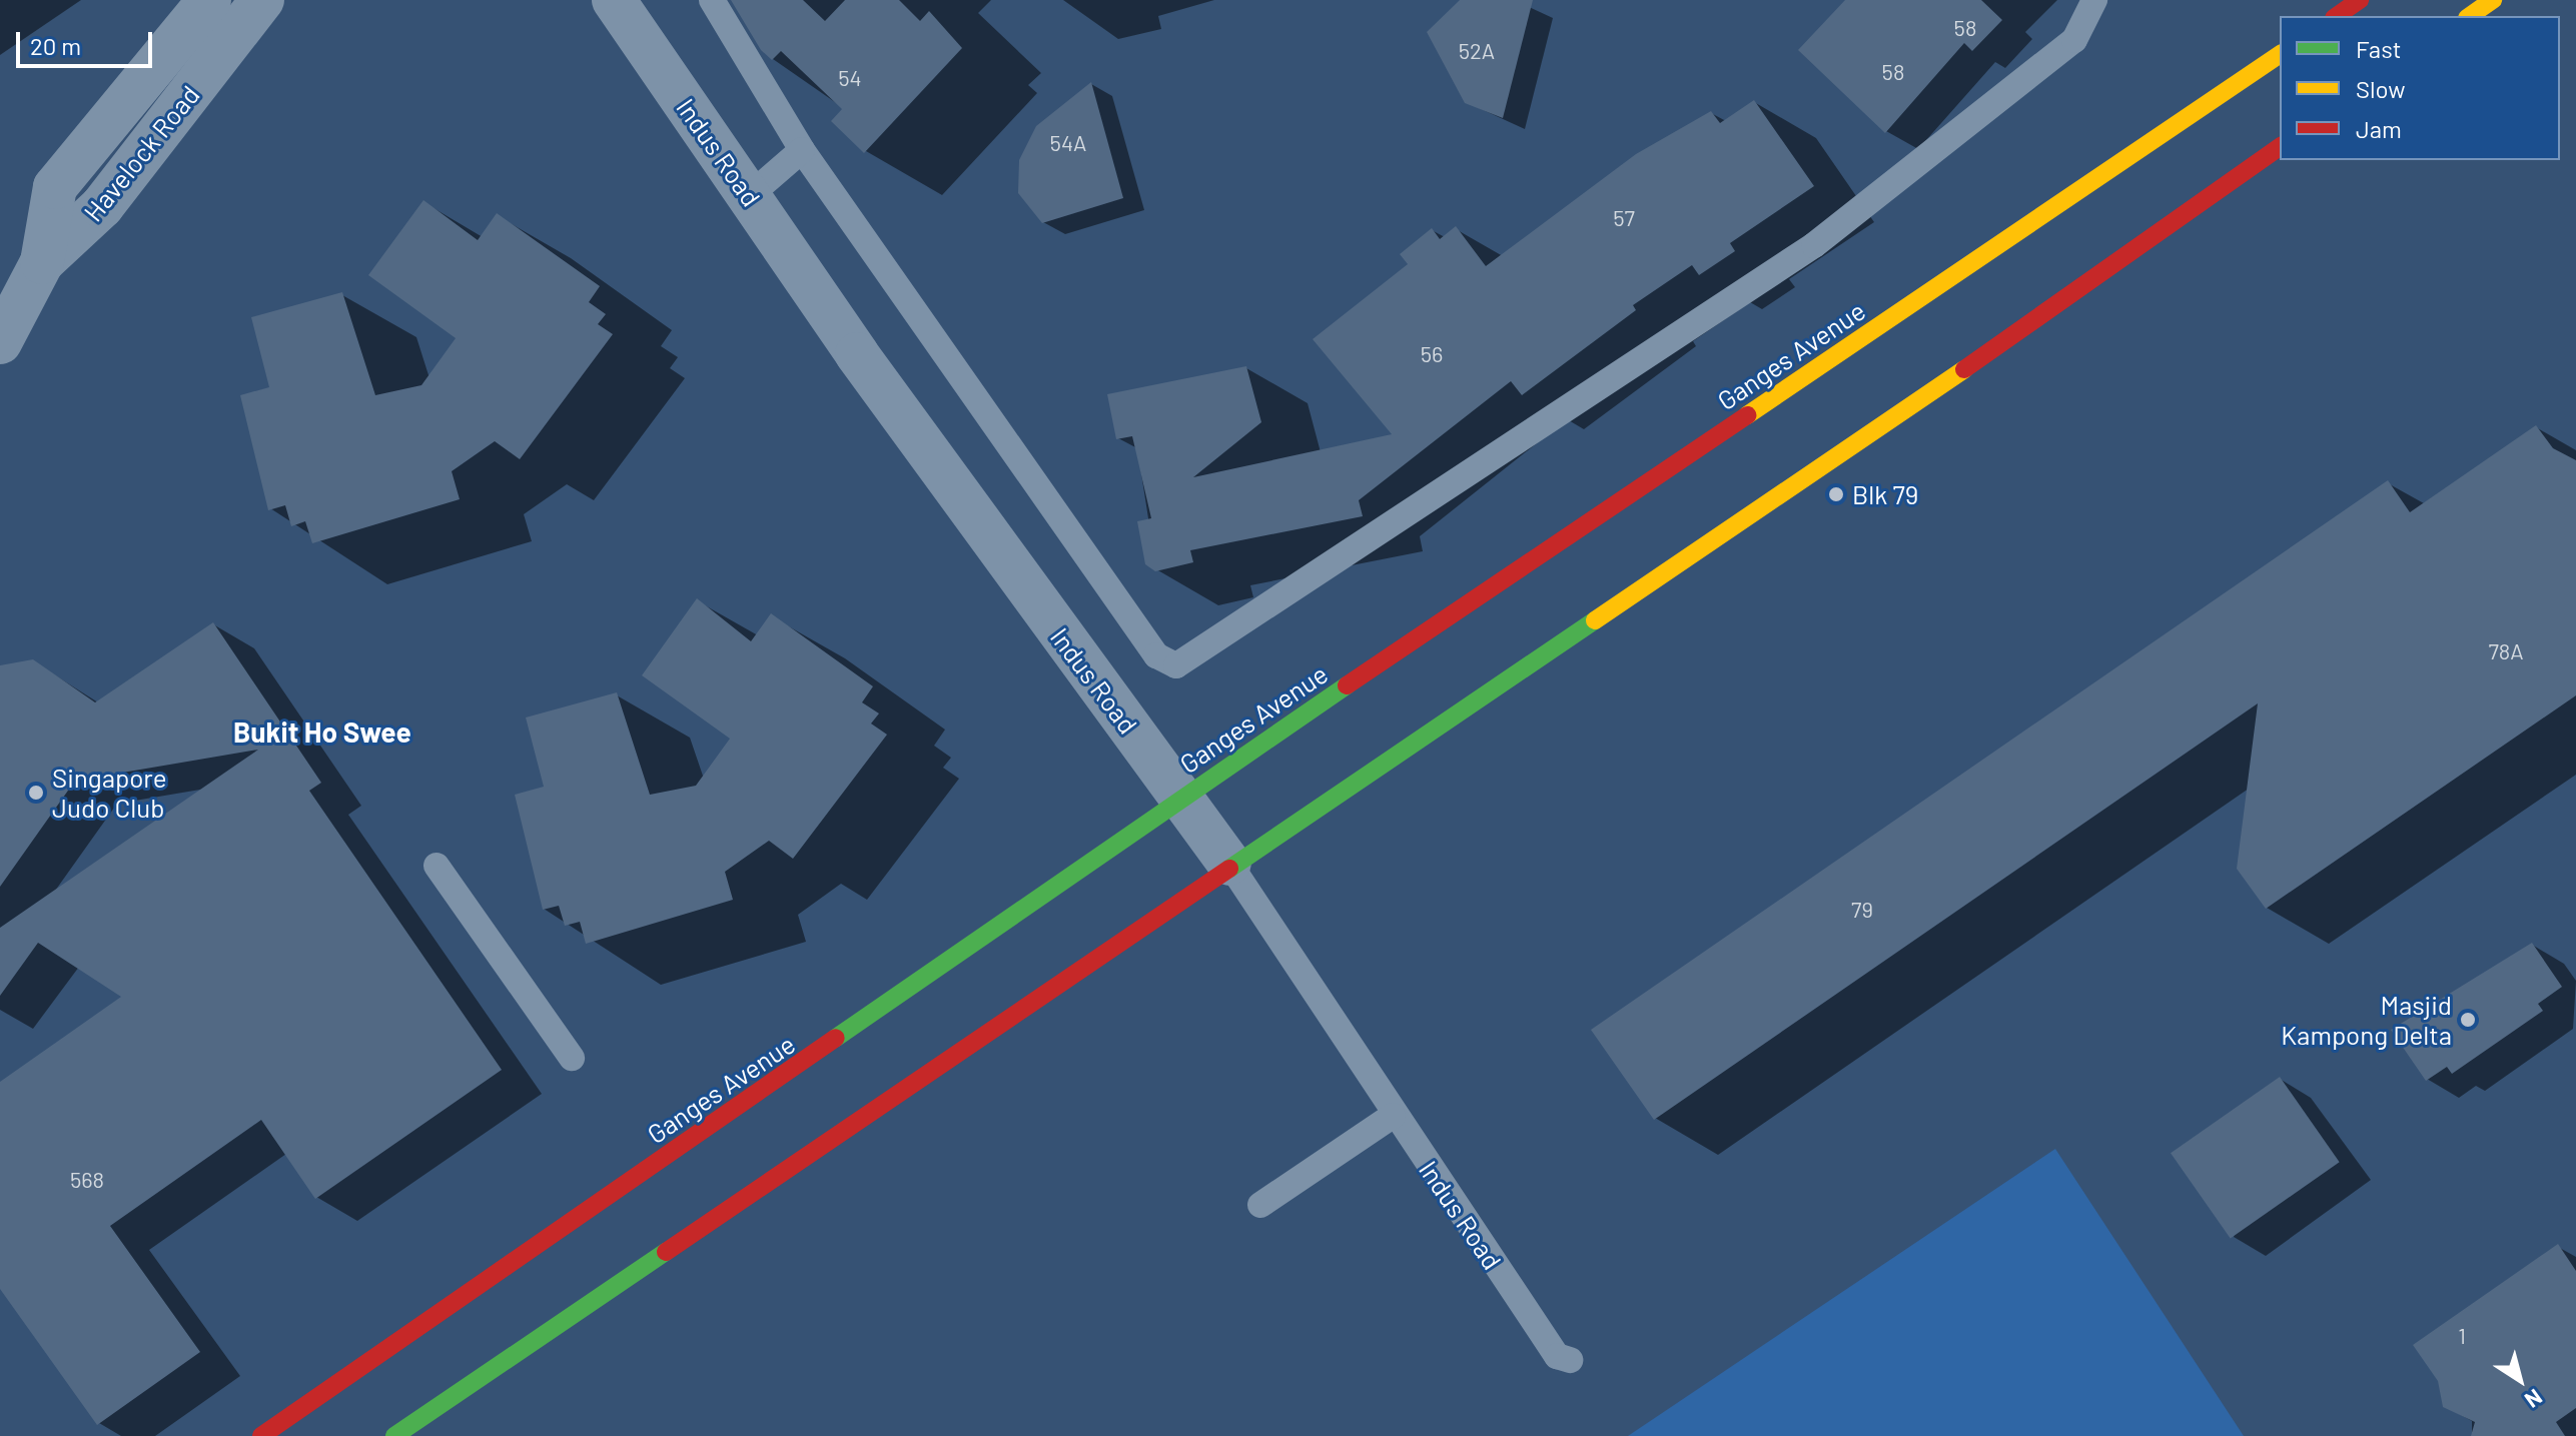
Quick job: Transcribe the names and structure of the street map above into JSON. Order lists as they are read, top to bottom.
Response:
{
  "streets": {
    "main road": ["Ganges Avenue"],
    "street": ["Indus Road", "Havelock Road"]
  },
  "crossings": [
    ["Indus Road", "Ganges Avenue"]
  ],
  "districts": ["Bukit Ho Swee"],
  "places": ["Blk 79", "Singapore Judo Club", "Masjid Kampong Delta"],
  "house_numbers": [
    "58",
    "52A",
    "58",
    "54",
    "54A",
    "57",
    "56",
    "78A",
    "79",
    "568",
    "1"
  ],
  "legend": ["Fast", "Slow", "Jam"],
  "scale_bar": "20 m",
  "north": "bottom right"
}
